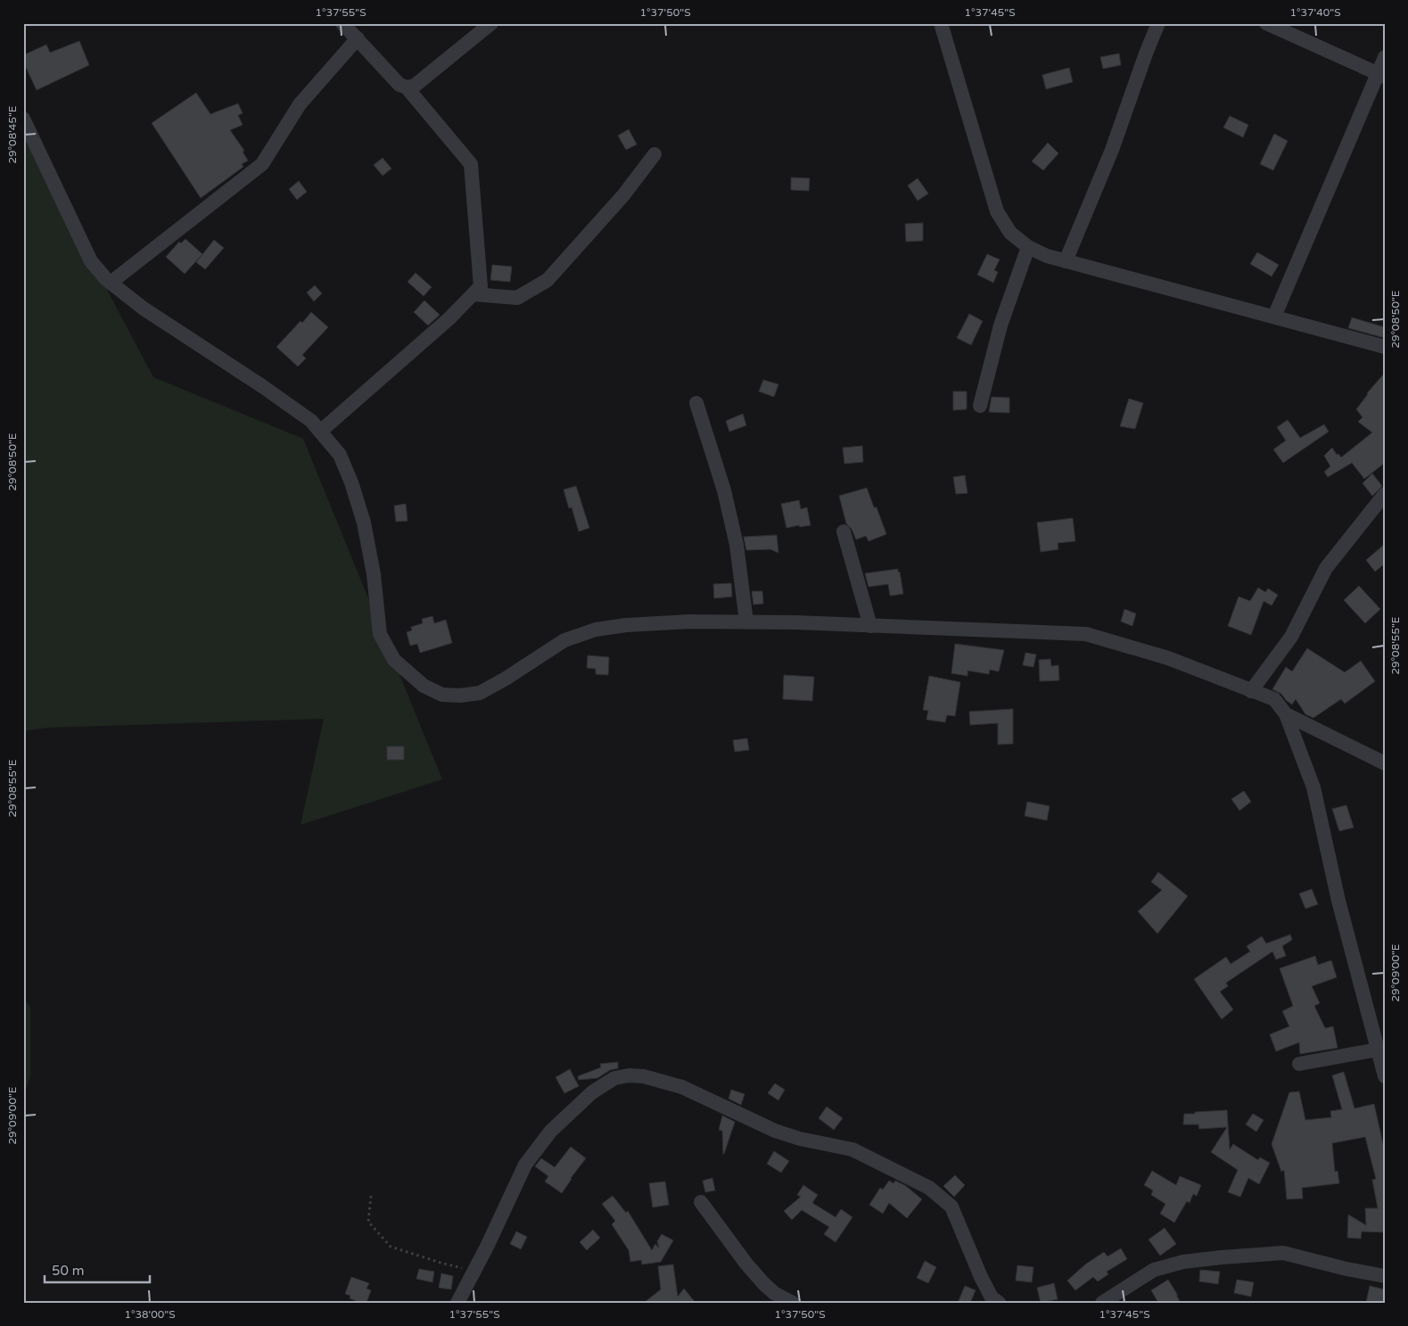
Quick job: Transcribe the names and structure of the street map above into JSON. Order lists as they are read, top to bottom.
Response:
{
  "scale_bar": "50 m",
  "coordinates": [
    "1°37'55\"S",
    "1°37'50\"S",
    "1°37'45\"S",
    "1°37'40\"S",
    "29°08'45\"E",
    "29°08'50\"E",
    "29°08'55\"E",
    "29°09'00\"E",
    "1°38'00\"S"
  ]
}
